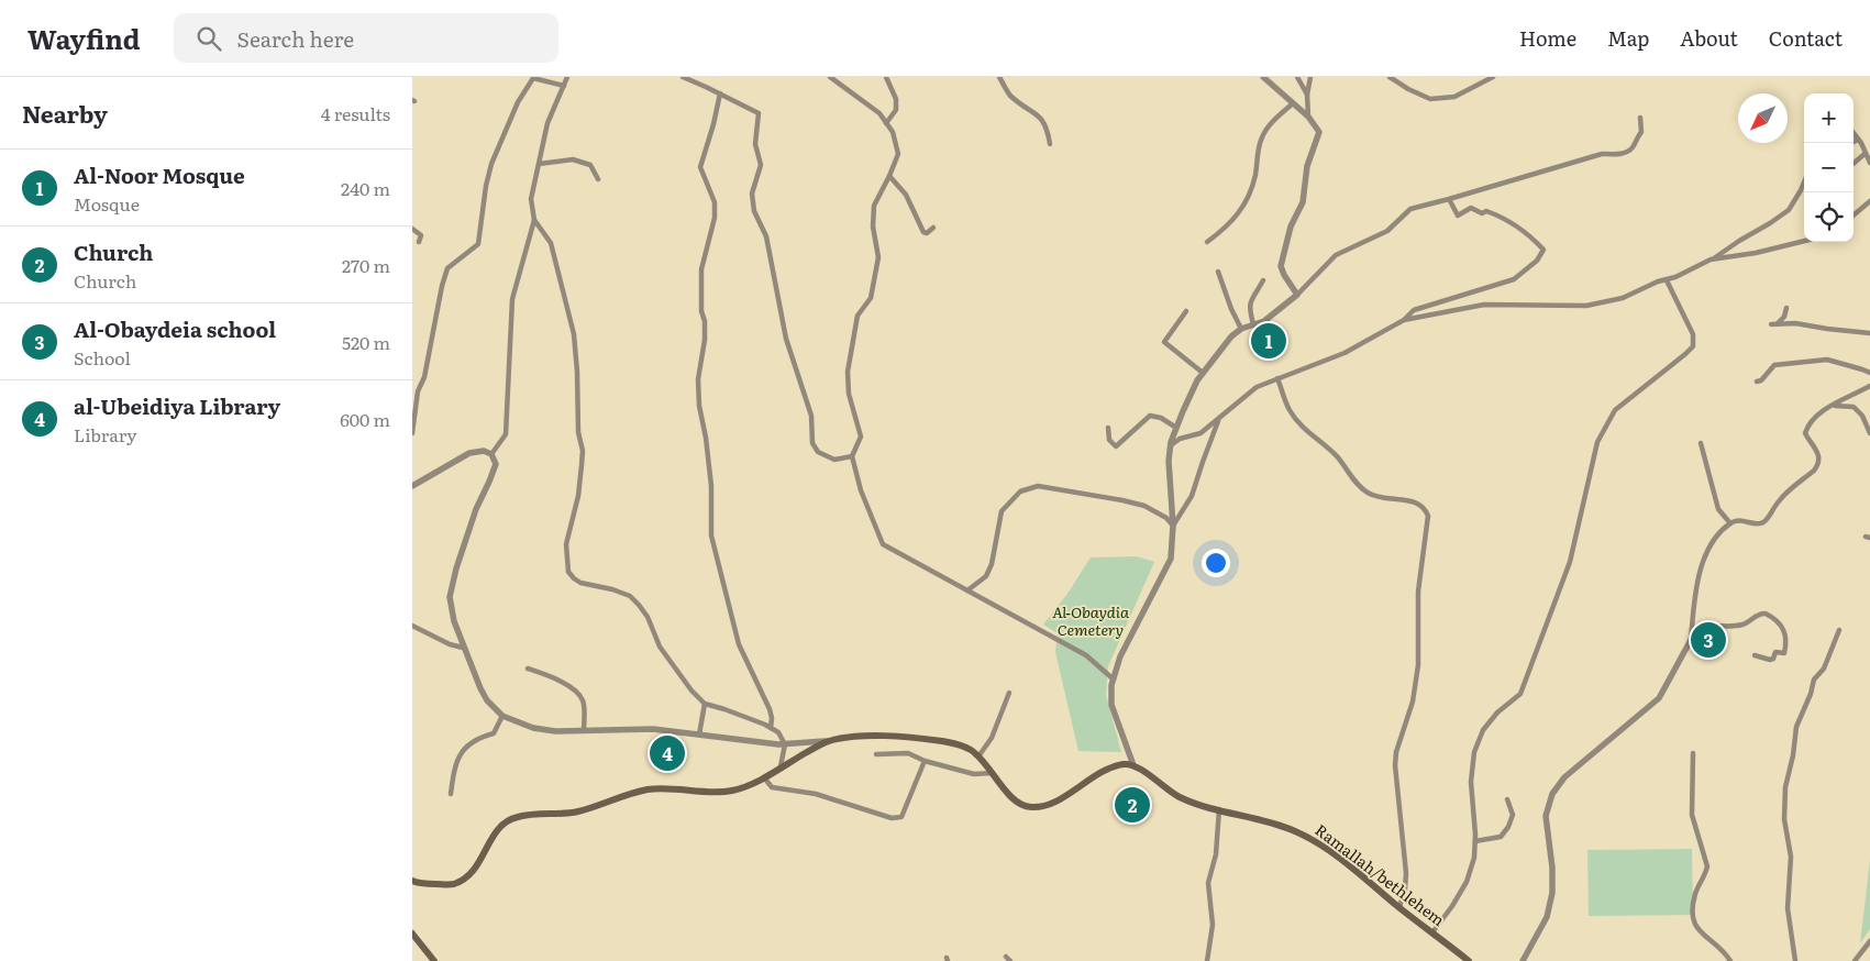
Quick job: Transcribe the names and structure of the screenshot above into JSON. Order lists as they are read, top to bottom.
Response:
{
  "streets": {
    "main road": ["Ramallah/bethlehem"]
  },
  "parks": ["Al-Obaydia Cemetery"],
  "north": "bottom left",
  "page": {
    "header": "Wayfind",
    "search": "Search here",
    "nav": [
      "Home",
      "Map",
      "About",
      "Contact"
    ],
    "heading": ["Nearby", "4 results"],
    "map_buttons": ["+", "−"],
    "list": [
      {
        "mark": "1",
        "name": "Al-Noor Mosque",
        "note": "Mosque",
        "value": "240 m"
      },
      {
        "mark": "2",
        "name": "Church",
        "note": "Church",
        "value": "270 m"
      },
      {
        "mark": "3",
        "name": "Al-Obaydeia school",
        "note": "School",
        "value": "520 m"
      },
      {
        "mark": "4",
        "name": "al-Ubeidiya Library",
        "note": "Library",
        "value": "600 m"
      }
    ],
    "pins": [
      "1",
      "3",
      "4",
      "2"
    ]
  }
}
